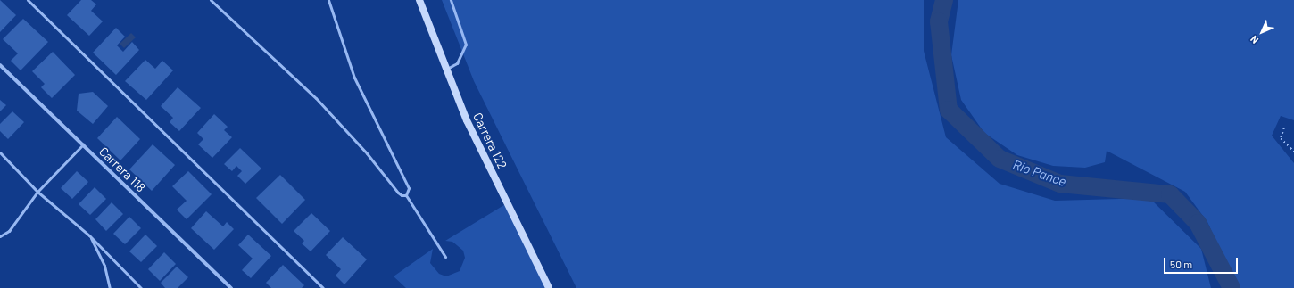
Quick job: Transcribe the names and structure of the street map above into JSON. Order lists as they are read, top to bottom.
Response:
{
  "streets": {
    "street": ["Carrera 122", "Carrera 118"]
  },
  "water": ["Río Pance"],
  "scale_bar": "50 m",
  "north": "bottom left"
}
